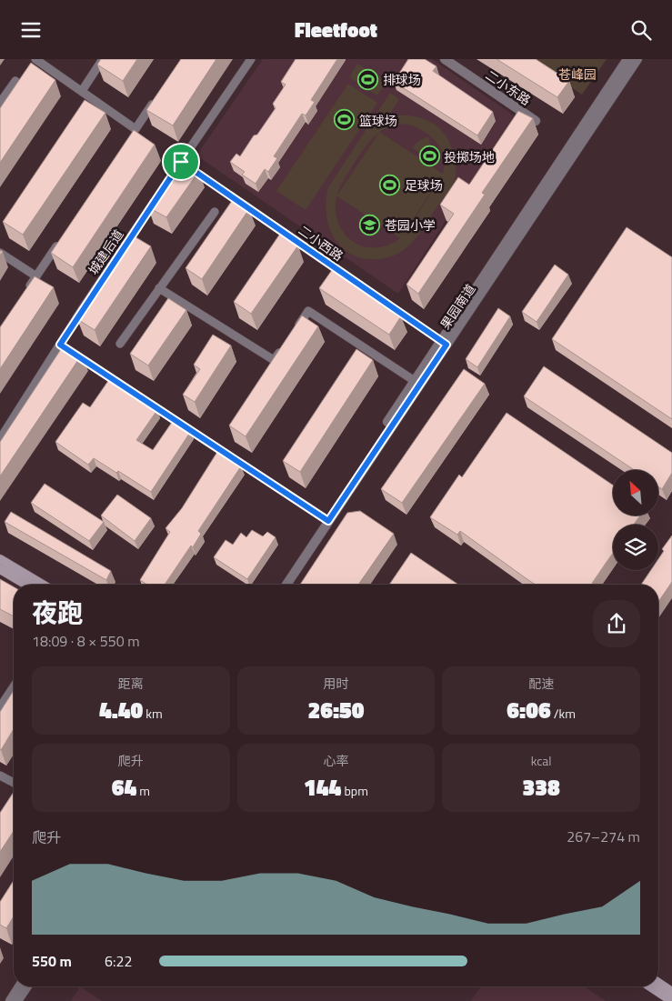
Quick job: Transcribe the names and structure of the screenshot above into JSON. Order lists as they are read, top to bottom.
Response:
{
  "streets": {
    "street": ["二小东路", "果园南道"],
    "lane": ["二小西路", "城建后道"]
  },
  "crossings": [
    ["二小西路", "果园南道"]
  ],
  "parks": ["苍峰园"],
  "places": {
    "sports": [
      "排球场",
      "篮球场",
      "投掷场地",
      "足球场"
    ],
    "school or university": ["苍园小学"]
  },
  "north": "top left",
  "page": {
    "header": "Fleetfoot",
    "heading": ["夜跑", "18:09 · 8 × 550 m"],
    "stats": [
      ["距离", "4.40 km"],
      ["用时", "26:50"],
      ["配速", "6:06 /km"],
      ["爬升", "64 m"],
      ["心率", "144 bpm"],
      ["kcal", "338"]
    ],
    "chart": ["爬升", "267–274 m"],
    "list": [
      {
        "name": "550 m",
        "note": "6:22"
      }
    ]
  }
}
